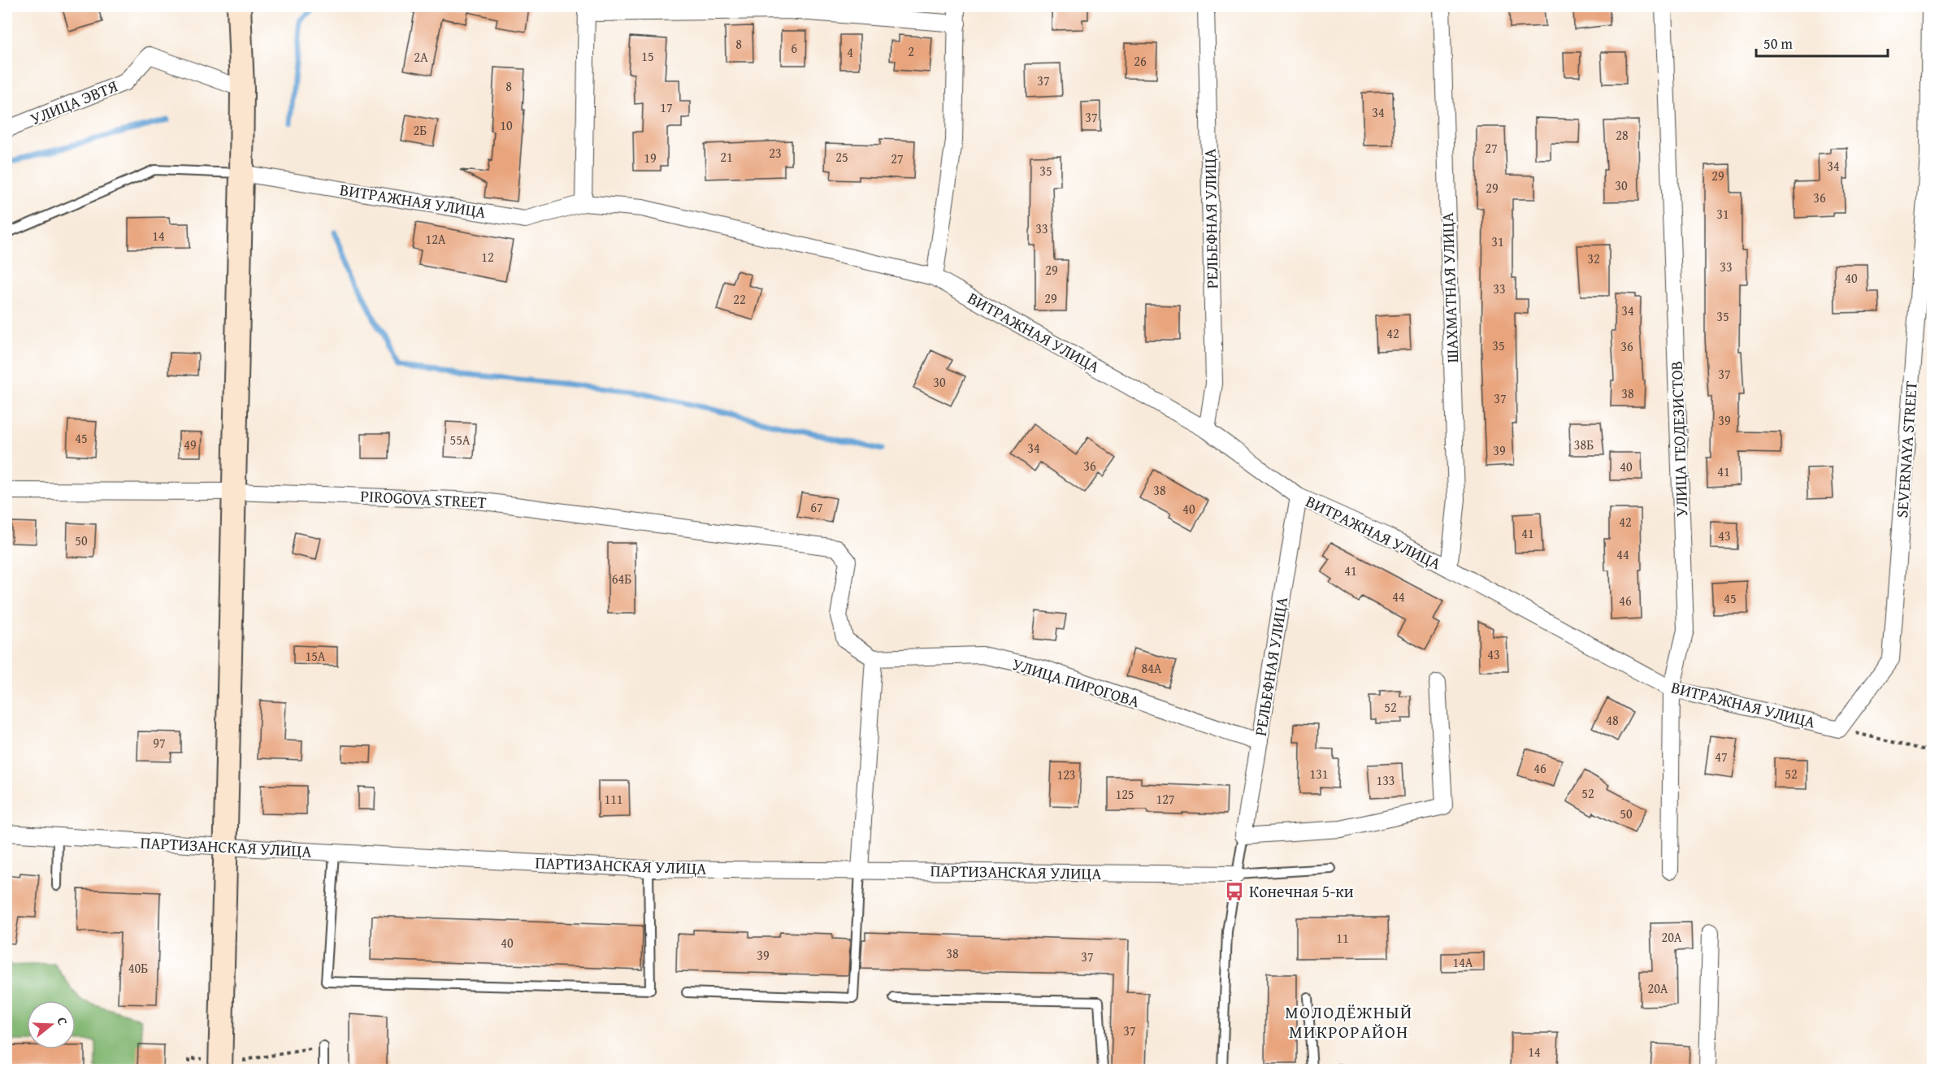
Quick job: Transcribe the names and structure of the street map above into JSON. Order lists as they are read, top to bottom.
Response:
{
  "streets": {
    "street": [
      "УЛИЦА ЭВТЯ",
      "ВИТРАЖНАЯ УЛИЦА",
      "РЕЛЬЕФНАЯ УЛИЦА",
      "ШАХМАТНАЯ УЛИЦА",
      "УЛИЦА ГЕОДЕЗИСТОВ",
      "SEVERNAYA STREET",
      "PIROGOVA STREET",
      "УЛИЦА ПИРОГОВА",
      "ПАРТИЗАНСКАЯ УЛИЦА"
    ]
  },
  "crossings": [
    ["ВИТРАЖНАЯ УЛИЦА", "РЕЛЬЕФНАЯ УЛИЦА"],
    ["ВИТРАЖНАЯ УЛИЦА", "ШАХМАТНАЯ УЛИЦА"],
    ["ВИТРАЖНАЯ УЛИЦА", "УЛИЦА ГЕОДЕЗИСТОВ"],
    ["ВИТРАЖНАЯ УЛИЦА", "SEVERNAYA STREET"],
    ["РЕЛЬЕФНАЯ УЛИЦА", "УЛИЦА ПИРОГОВА"],
    ["PIROGOVA STREET", "УЛИЦА ПИРОГОВА"]
  ],
  "districts": ["МОЛОДЁЖНЫЙ МИКРОРАЙОН"],
  "places": {
    "bus stop": ["Конечная 5-ки"]
  },
  "house_numbers": [
    "8",
    "6",
    "2",
    "4",
    "15",
    "2А",
    "26",
    "37",
    "8",
    "17",
    "34",
    "37",
    "10",
    "2Б",
    "28",
    "27",
    "23",
    "21",
    "25",
    "19",
    "27",
    "34",
    "35",
    "29",
    "30",
    "29",
    "36",
    "31",
    "33",
    "14",
    "12А",
    "31",
    "12",
    "32",
    "33",
    "29",
    "40",
    "33",
    "29",
    "22",
    "34",
    "35",
    "42",
    "35",
    "36",
    "37",
    "30",
    "38",
    "37",
    "39",
    "45",
    "55А",
    "49",
    "38Б",
    "34",
    "39",
    "36",
    "40",
    "41",
    "38",
    "67",
    "40",
    "42",
    "41",
    "43",
    "50",
    "44",
    "41",
    "64Б",
    "44",
    "45",
    "46",
    "43",
    "15А",
    "84А",
    "52",
    "48",
    "97",
    "47",
    "46",
    "131",
    "52",
    "123",
    "133",
    "52",
    "125",
    "111",
    "127",
    "50",
    "20А",
    "11",
    "40",
    "38",
    "39",
    "37",
    "14А",
    "40Б",
    "20А",
    "37",
    "14"
  ],
  "scale_bar": "50 m",
  "north": "right"
}
